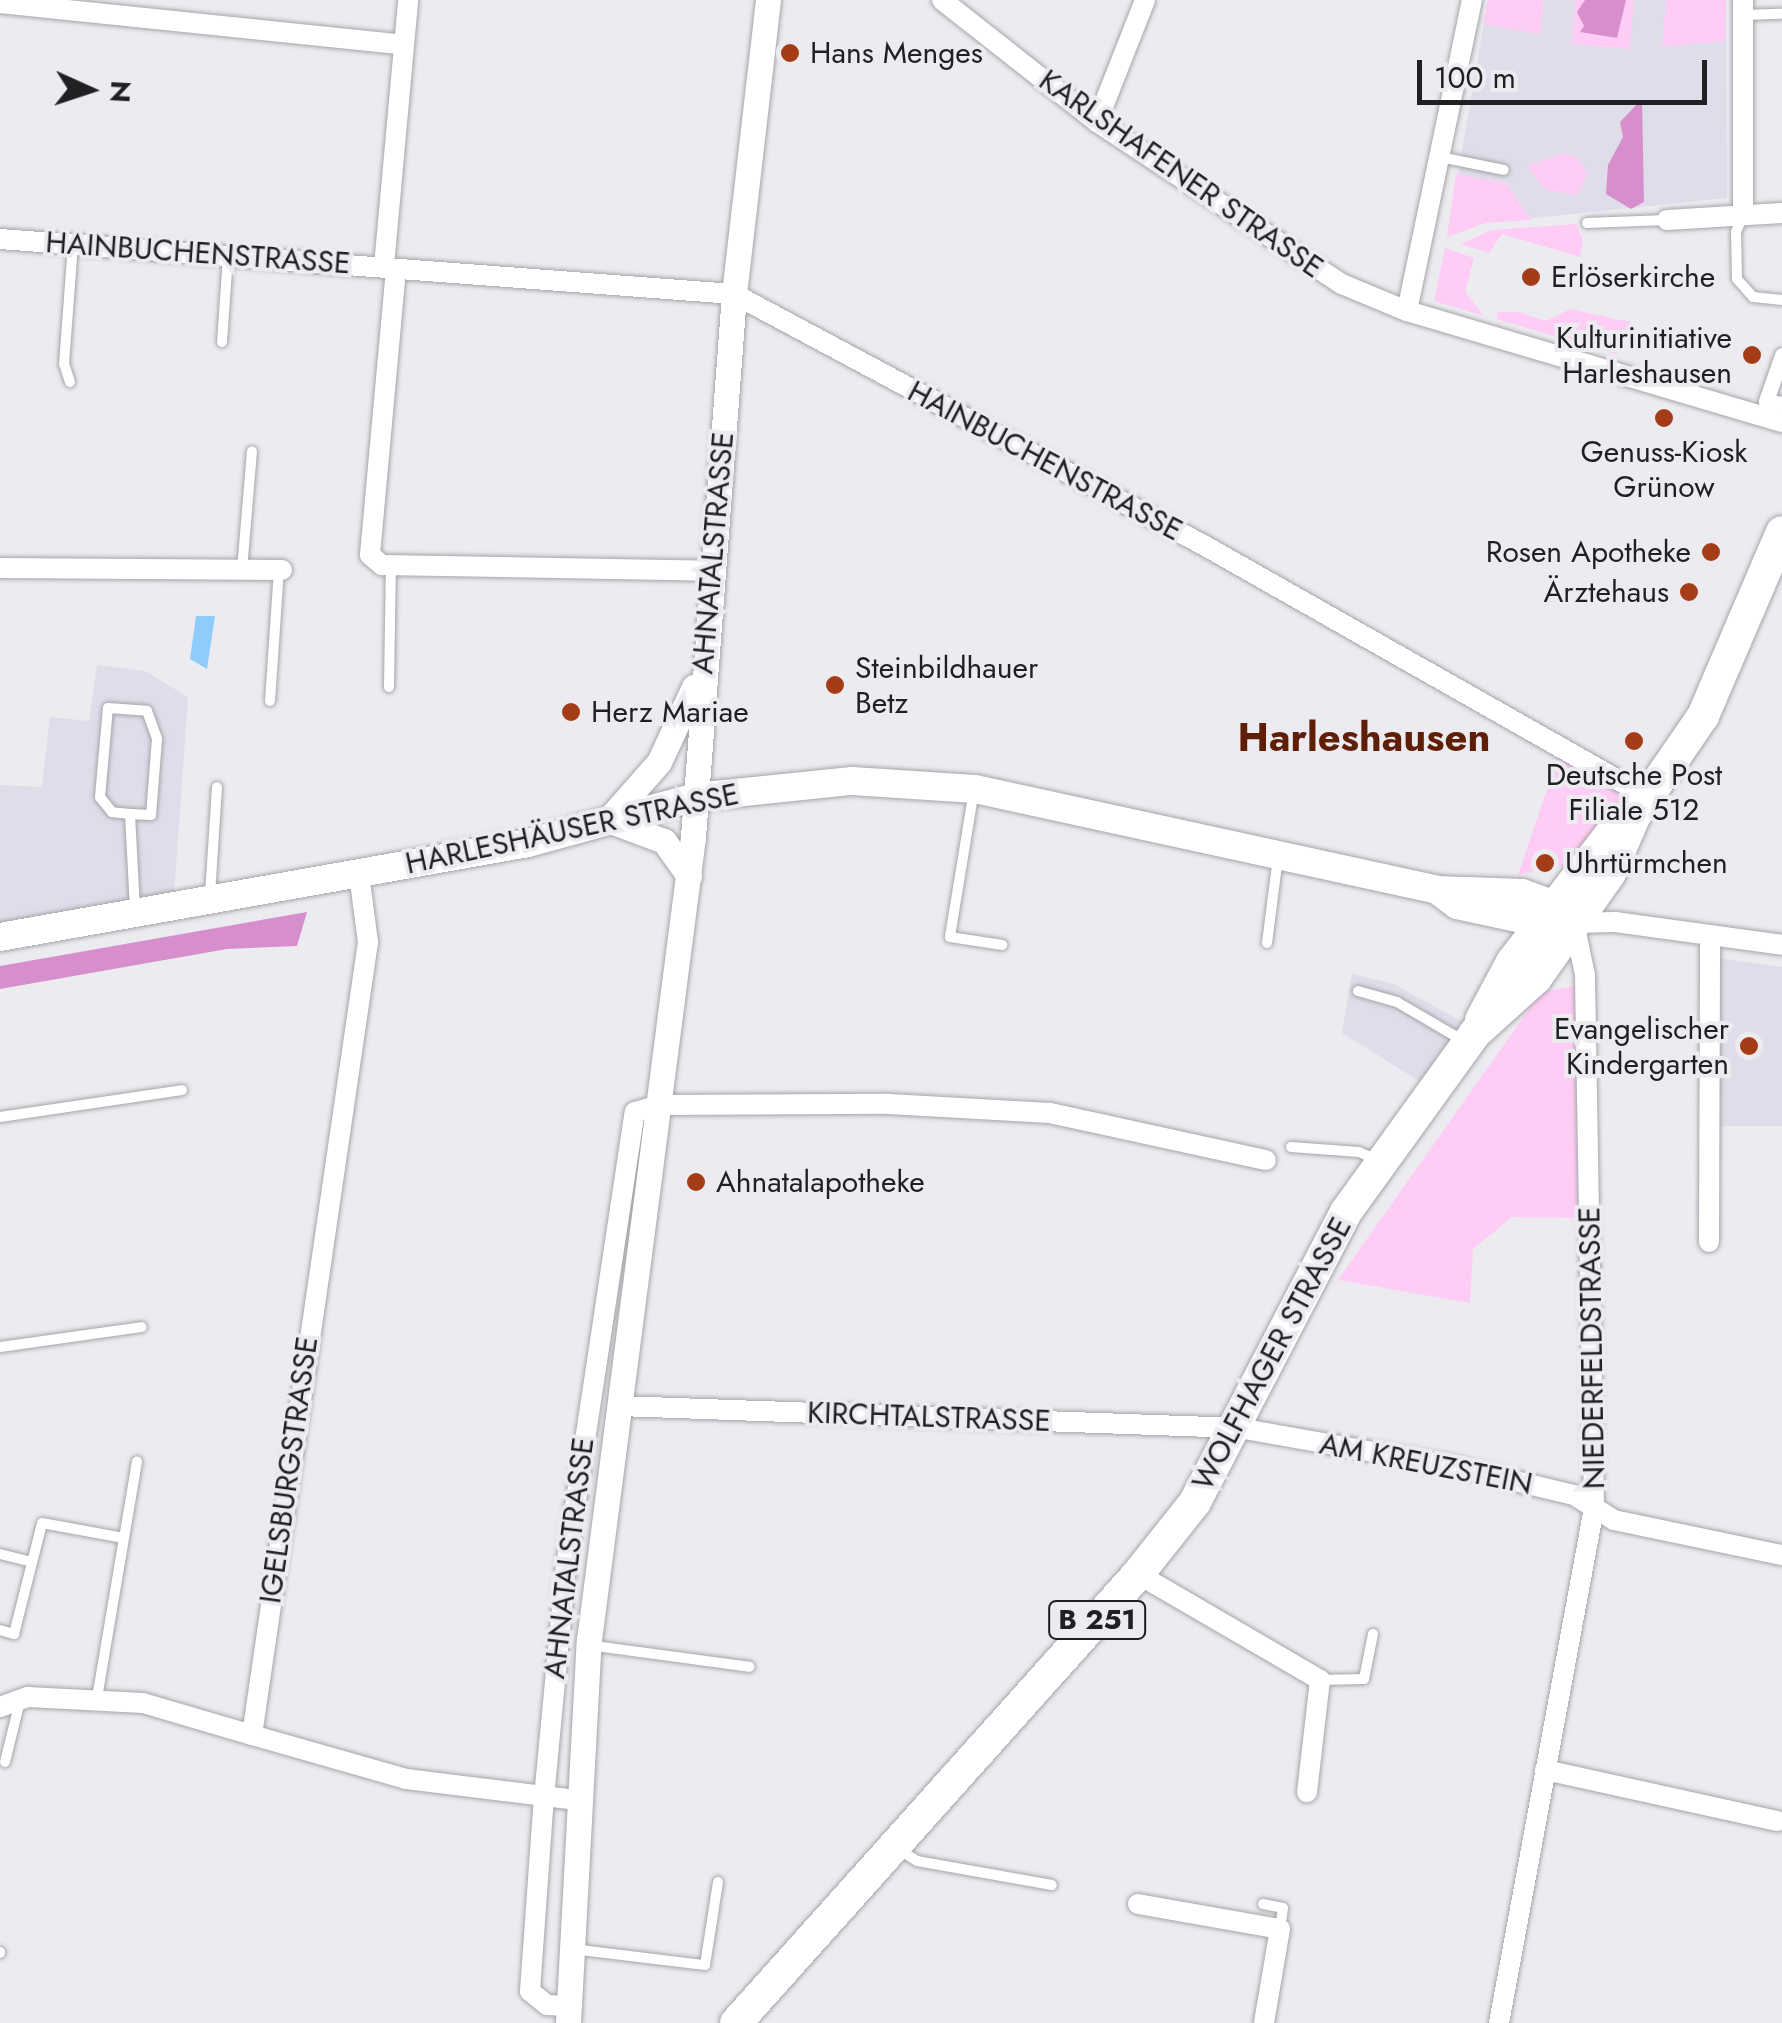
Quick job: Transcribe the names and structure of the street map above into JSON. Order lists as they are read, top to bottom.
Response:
{
  "streets": {
    "main road": ["HARLESHÄUSER STRASSE", "WOLFHAGER STRASSE", "B 251"],
    "street": [
      "KARLSHAFENER STRASSE",
      "HAINBUCHENSTRASSE",
      "AHNATALSTRASSE",
      "NIEDERFELDSTRASSE",
      "KIRCHTALSTRASSE",
      "AM KREUZSTEIN",
      "IGELSBURGSTRASSE"
    ]
  },
  "crossings": [
    ["HAINBUCHENSTRASSE", "AHNATALSTRASSE"],
    ["HAINBUCHENSTRASSE", "WOLFHAGER STRASSE"],
    ["AHNATALSTRASSE", "HARLESHÄUSER STRASSE"],
    ["AHNATALSTRASSE", "KIRCHTALSTRASSE"],
    ["HARLESHÄUSER STRASSE", "NIEDERFELDSTRASSE"],
    ["HARLESHÄUSER STRASSE", "WOLFHAGER STRASSE"],
    ["HARLESHÄUSER STRASSE", "IGELSBURGSTRASSE"],
    ["NIEDERFELDSTRASSE", "WOLFHAGER STRASSE"],
    ["NIEDERFELDSTRASSE", "AM KREUZSTEIN"],
    ["WOLFHAGER STRASSE", "KIRCHTALSTRASSE"],
    ["WOLFHAGER STRASSE", "AM KREUZSTEIN"],
    ["KIRCHTALSTRASSE", "AM KREUZSTEIN"]
  ],
  "districts": ["Harleshausen"],
  "places": [
    "Hans Menges",
    "Erlöserkirche",
    "Kulturinitiative Harleshausen",
    "Genuss-Kiosk Grünow",
    "Rosen Apotheke",
    "Ärztehaus",
    "Steinbildhauer Betz",
    "Herz Mariae",
    "Deutsche Post Filiale 512",
    "Uhrtürmchen",
    "Evangelischer Kindergarten",
    "Ahnatalapotheke"
  ],
  "scale_bar": "100 m",
  "north": "right"
}
